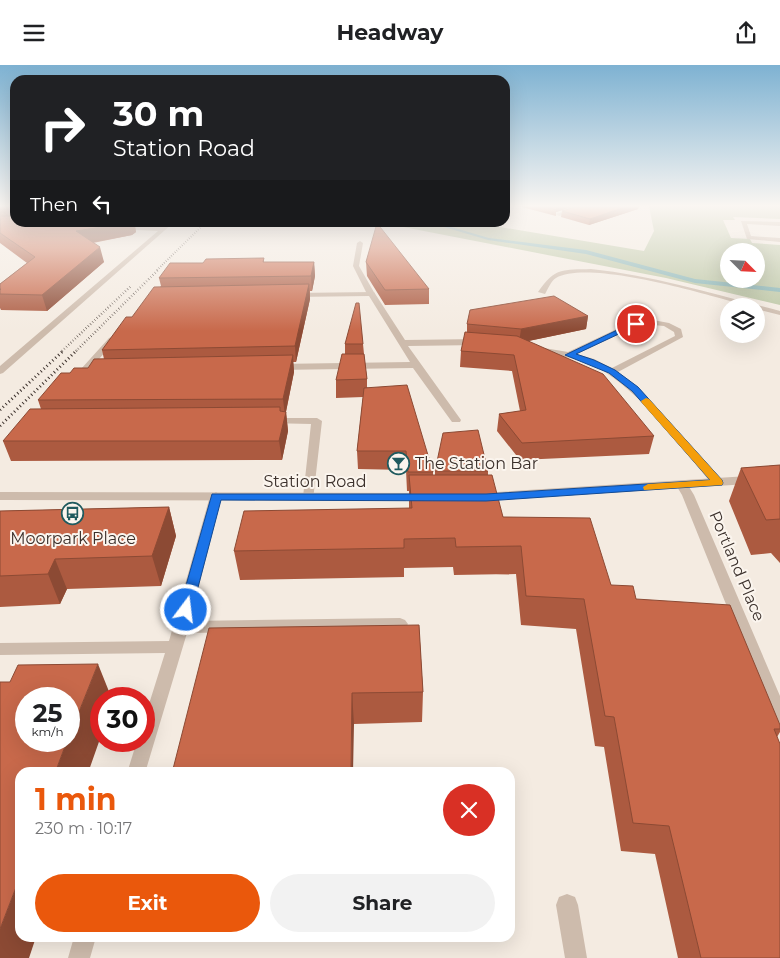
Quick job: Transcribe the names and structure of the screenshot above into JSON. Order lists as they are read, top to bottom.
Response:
{
  "streets": {
    "street": ["Station Road", "Portland Place"]
  },
  "places": {
    "bar": ["The Station Bar"],
    "bus stop": ["Moorpark Place"]
  },
  "north": "bottom right",
  "page": {
    "header": "Headway",
    "turn": ["30 m", "Station Road"],
    "then": "Then",
    "speed": "25 km/h",
    "limit": "30",
    "heading": ["1 min", "230 m · 10:17"],
    "buttons": ["Exit", "Share"]
  }
}
